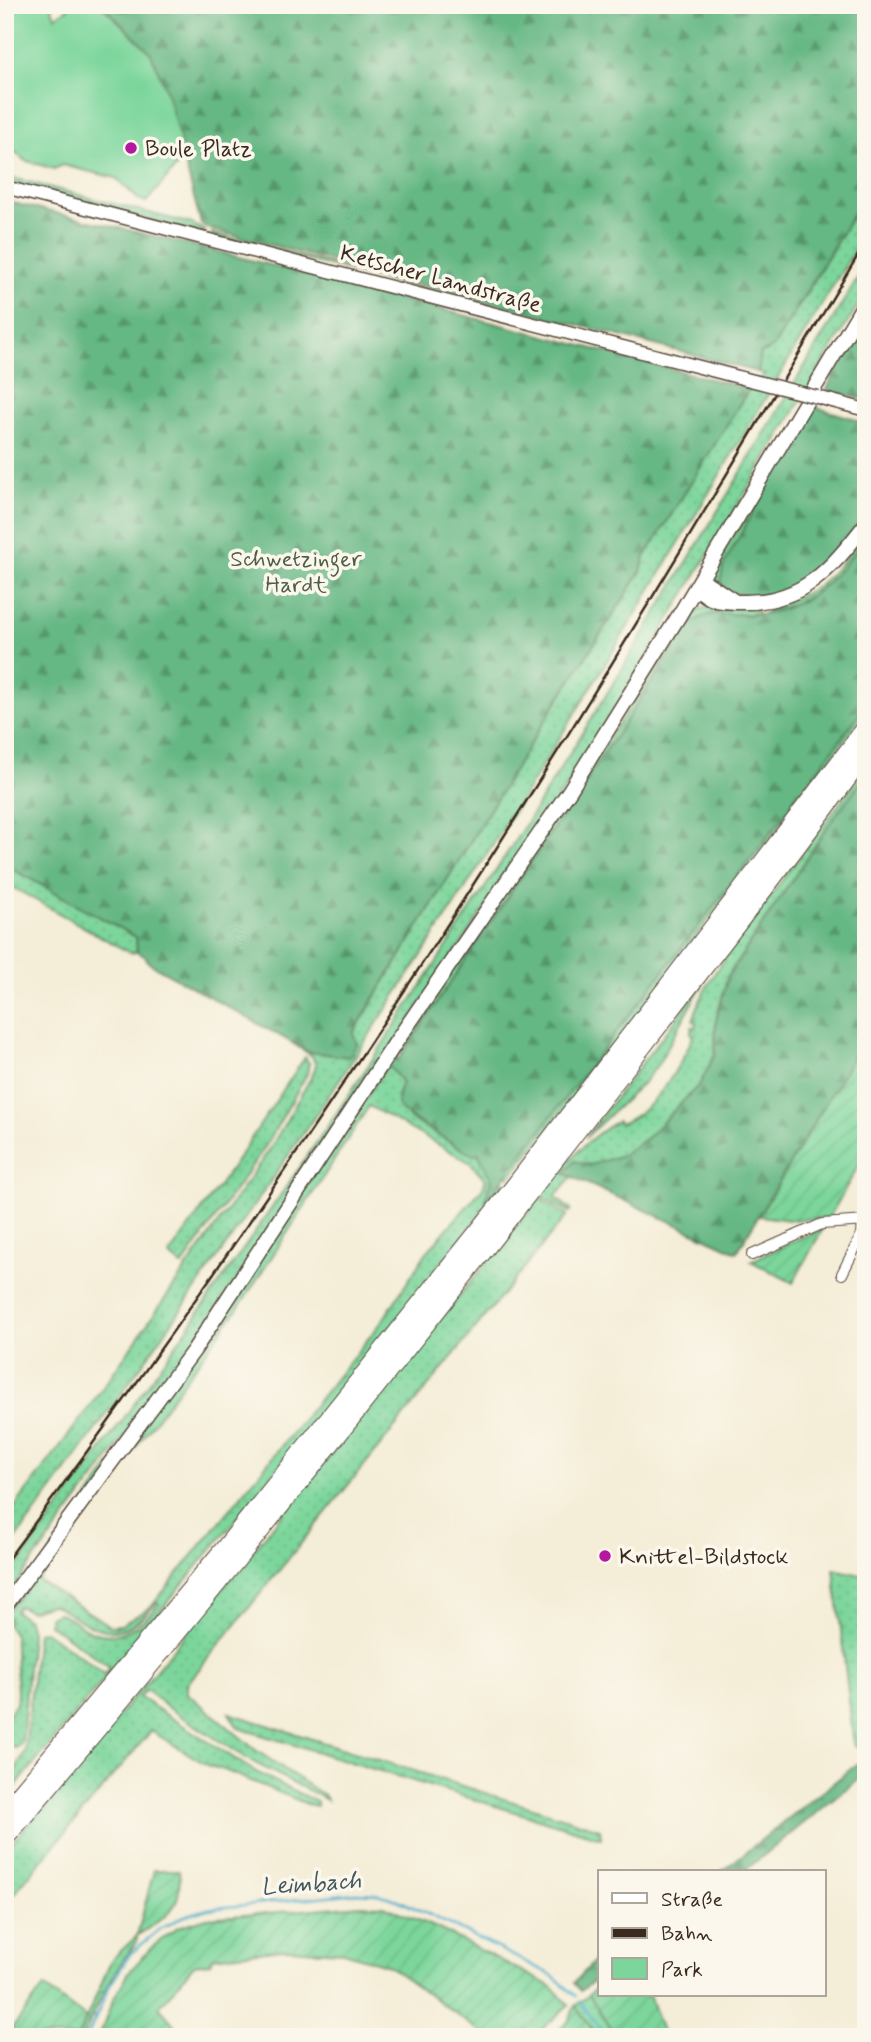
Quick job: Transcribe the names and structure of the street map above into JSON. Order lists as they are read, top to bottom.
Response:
{
  "streets": {
    "street": ["Ketscher Landstraße"]
  },
  "water": ["Leimbach"],
  "parks": ["Schwetzinger Hardt"],
  "places": ["Boule Platz", "Knittel-Bildstock"],
  "legend": ["Straße", "Bahn", "Park"]
}
